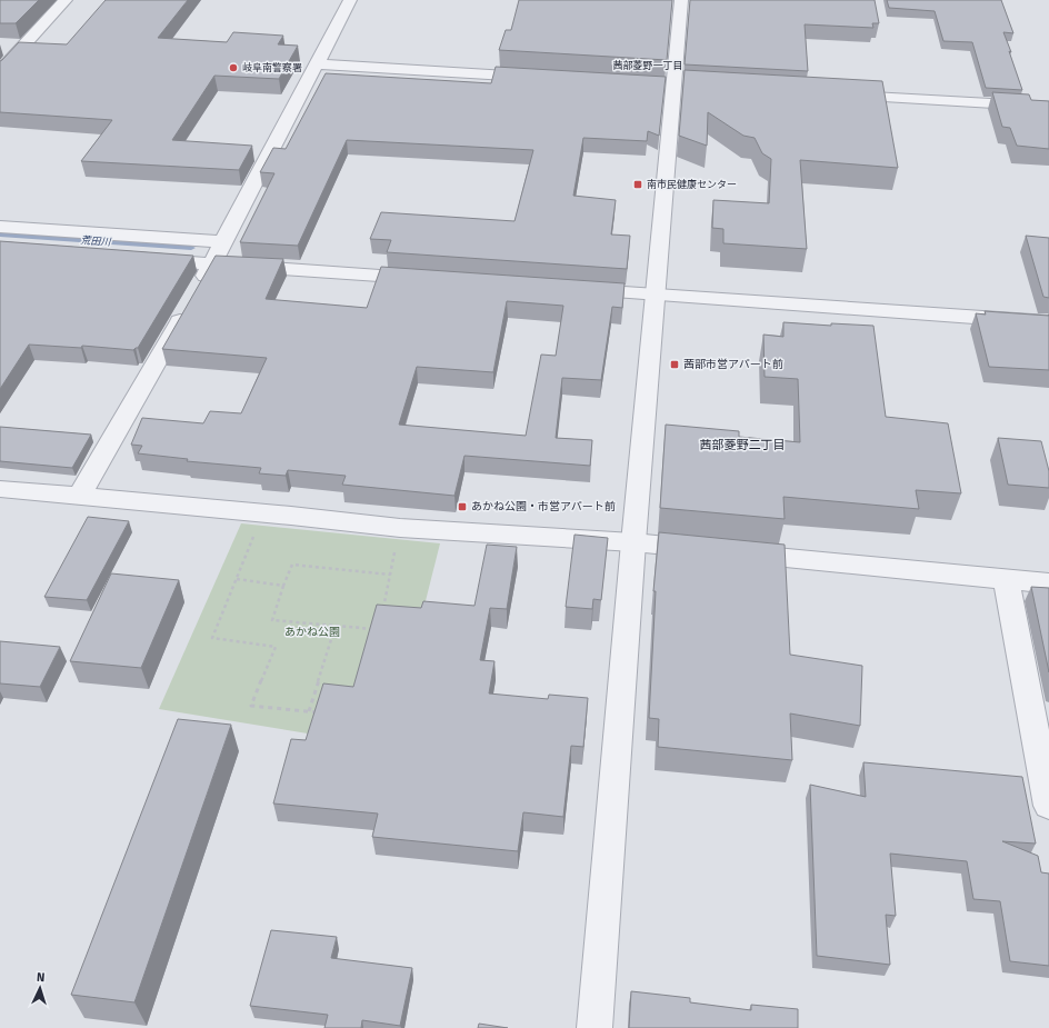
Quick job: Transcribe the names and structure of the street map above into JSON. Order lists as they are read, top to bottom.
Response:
{
  "districts": ["茜部菱野一丁目", "茜部菱野二丁目"],
  "water": ["荒田川"],
  "parks": ["あかね公園"],
  "places": {
    "other": ["岐阜南警察署"],
    "transit": ["南市民健康センター", "茜部市営アパート前", "あかね公園・市営アパート前"]
  },
  "north": "top"
}
